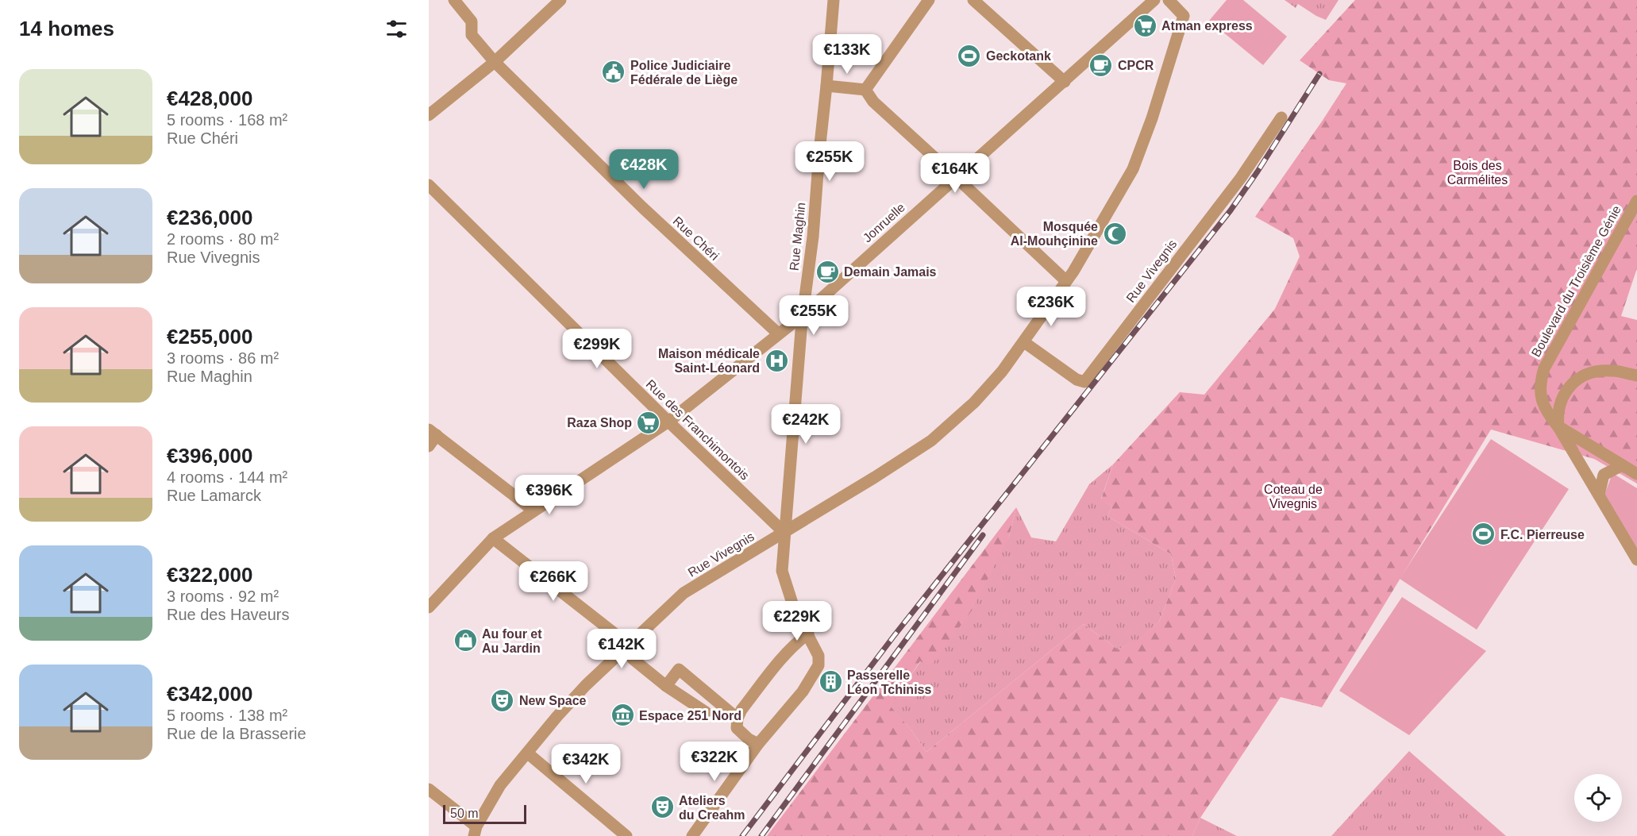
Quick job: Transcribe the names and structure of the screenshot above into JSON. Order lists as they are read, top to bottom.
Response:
{
  "streets": {
    "street": [
      "Jonruelle",
      "Rue Maghin",
      "Rue Chéri",
      "Rue Vivegnis",
      "Boulevard du Troisième Génie",
      "Rue des Franchimontois"
    ]
  },
  "crossings": [
    ["Jonruelle", "Rue Maghin"],
    ["Jonruelle", "Rue Chéri"],
    ["Jonruelle", "Rue des Franchimontois"],
    ["Rue Maghin", "Rue Vivegnis"],
    ["Rue Maghin", "Rue des Franchimontois"],
    ["Rue Vivegnis", "Rue des Franchimontois"]
  ],
  "parks": ["Bois des Carmélites", "Coteau de Vivegnis"],
  "places": {
    "supermarket": ["Atman express", "Raza Shop"],
    "sports": ["Geckotank", "F.C. Pierreuse"],
    "cafe": ["CPCR", "Demain Jamais"],
    "public building": ["Police Judiciaire Fédérale de Liège"],
    "mosque": ["Mosquée Al-Mouhçinine"],
    "hospital": ["Maison médicale Saint-Léonard"],
    "shop": ["Au four et Au Jardin"],
    "building": ["Passerelle Léon Tchiniss"],
    "theatre": ["New Space", "Ateliers du Creahm"],
    "museum": ["Espace 251 Nord"]
  },
  "scale_bar": "50 m",
  "page": {
    "heading": "14 homes",
    "price": [
      "€133K",
      "€255K",
      "€428K",
      "€164K",
      "€236K",
      "€255K",
      "€299K",
      "€242K",
      "€396K",
      "€266K",
      "€229K",
      "€142K",
      "€322K",
      "€342K"
    ],
    "list": [
      {
        "name": "€428,000",
        "note": "5 rooms · 168 m² · Rue Chéri"
      },
      {
        "name": "€236,000",
        "note": "2 rooms · 80 m² · Rue Vivegnis"
      },
      {
        "name": "€255,000",
        "note": "3 rooms · 86 m² · Rue Maghin"
      },
      {
        "name": "€396,000",
        "note": "4 rooms · 144 m² · Rue Lamarck"
      },
      {
        "name": "€322,000",
        "note": "3 rooms · 92 m² · Rue des Haveurs"
      },
      {
        "name": "€342,000",
        "note": "5 rooms · 138 m² · Rue de la Brasserie"
      }
    ],
    "scale": "50 m"
  }
}
